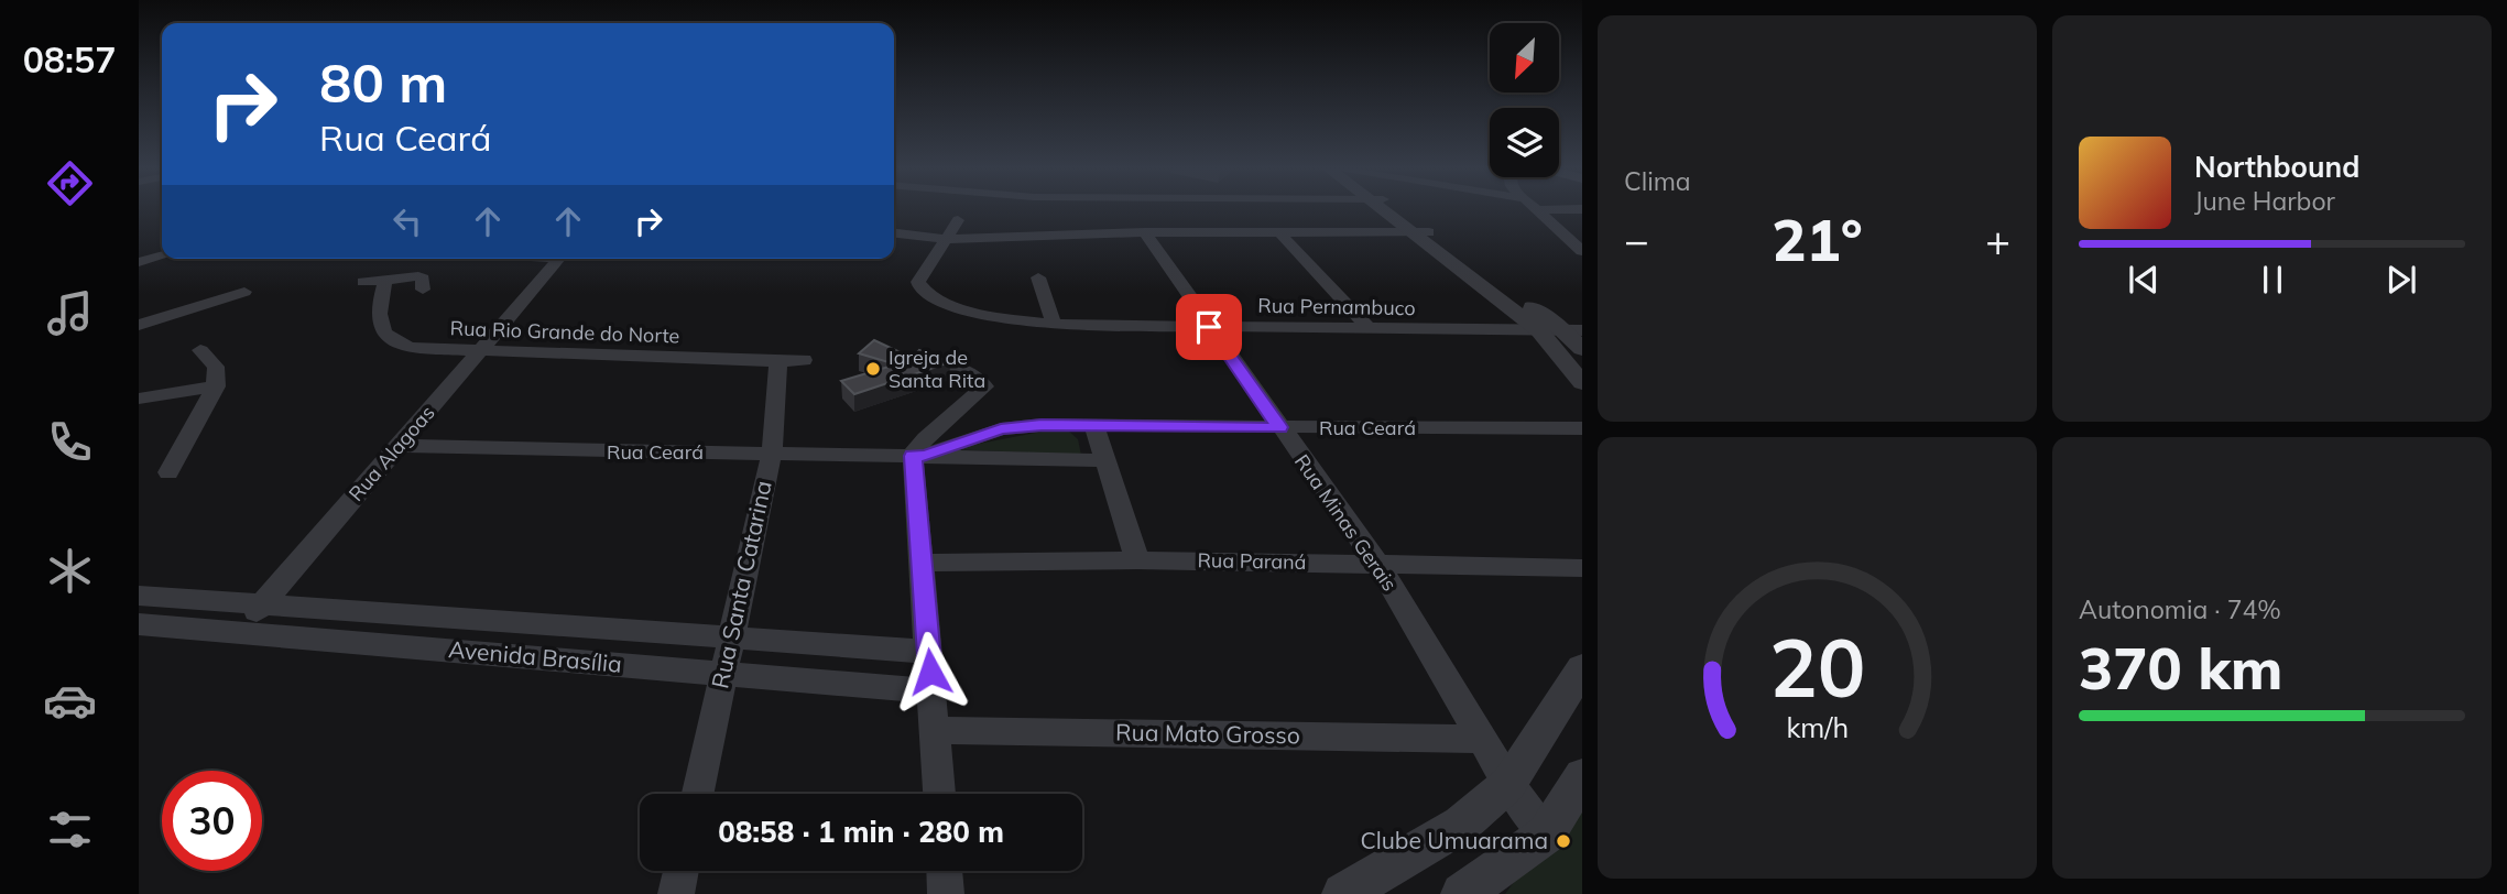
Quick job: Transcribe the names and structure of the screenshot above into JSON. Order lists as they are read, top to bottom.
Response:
{
  "streets": {
    "street": [
      "Rua Pernambuco",
      "Rua Rio Grande do Norte",
      "Rua Ceará",
      "Rua Alagoas",
      "Rua Minas Gerais",
      "Rua Paraná",
      "Rua Santa Catarina",
      "Avenida Brasília",
      "Rua Mato Grosso"
    ]
  },
  "crossings": [
    ["Rua Pernambuco", "Rua Minas Gerais"],
    ["Rua Rio Grande do Norte", "Rua Alagoas"],
    ["Rua Rio Grande do Norte", "Rua Santa Catarina"],
    ["Rua Ceará", "Rua Alagoas"],
    ["Rua Ceará", "Rua Minas Gerais"],
    ["Rua Ceará", "Rua Santa Catarina"],
    ["Rua Alagoas", "Avenida Brasília"],
    ["Rua Minas Gerais", "Rua Paraná"],
    ["Rua Minas Gerais", "Rua Mato Grosso"],
    ["Rua Santa Catarina", "Avenida Brasília"]
  ],
  "places": ["Igreja de Santa Rita", "Clube Umuarama"],
  "north": "bottom left",
  "page": {
    "tabs": "08:57",
    "tile": [
      "Clima",
      ["Autonomia · 74%", "370 km"]
    ],
    "turn": ["80 m", "Rua Ceará"],
    "song": ["Northbound", "June Harbor"],
    "heat": ["−", "21°", "+"],
    "limit": "30",
    "trip": "08:58 · 1 min · 280 m",
    "gauge": ["20", "km/h"]
  }
}
